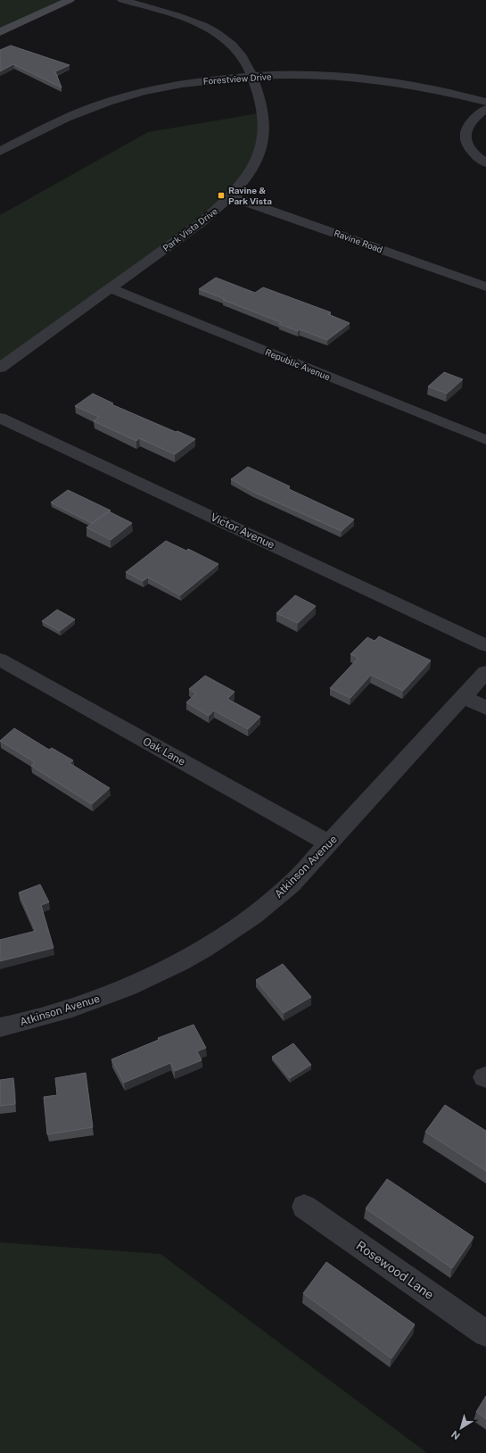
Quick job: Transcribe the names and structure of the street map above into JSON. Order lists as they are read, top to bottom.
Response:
{
  "streets": {
    "street": [
      "Forestview Drive",
      "Park Vista Drive",
      "Ravine Road",
      "Republic Avenue",
      "Victor Avenue",
      "Oak Lane",
      "Atkinson Avenue",
      "Rosewood Lane"
    ]
  },
  "crossings": [
    ["Forestview Drive", "Park Vista Drive"],
    ["Park Vista Drive", "Ravine Road"],
    ["Park Vista Drive", "Republic Avenue"],
    ["Oak Lane", "Atkinson Avenue"]
  ],
  "places": {
    "transit": ["Ravine & Park Vista"]
  },
  "north": "bottom left"
}
